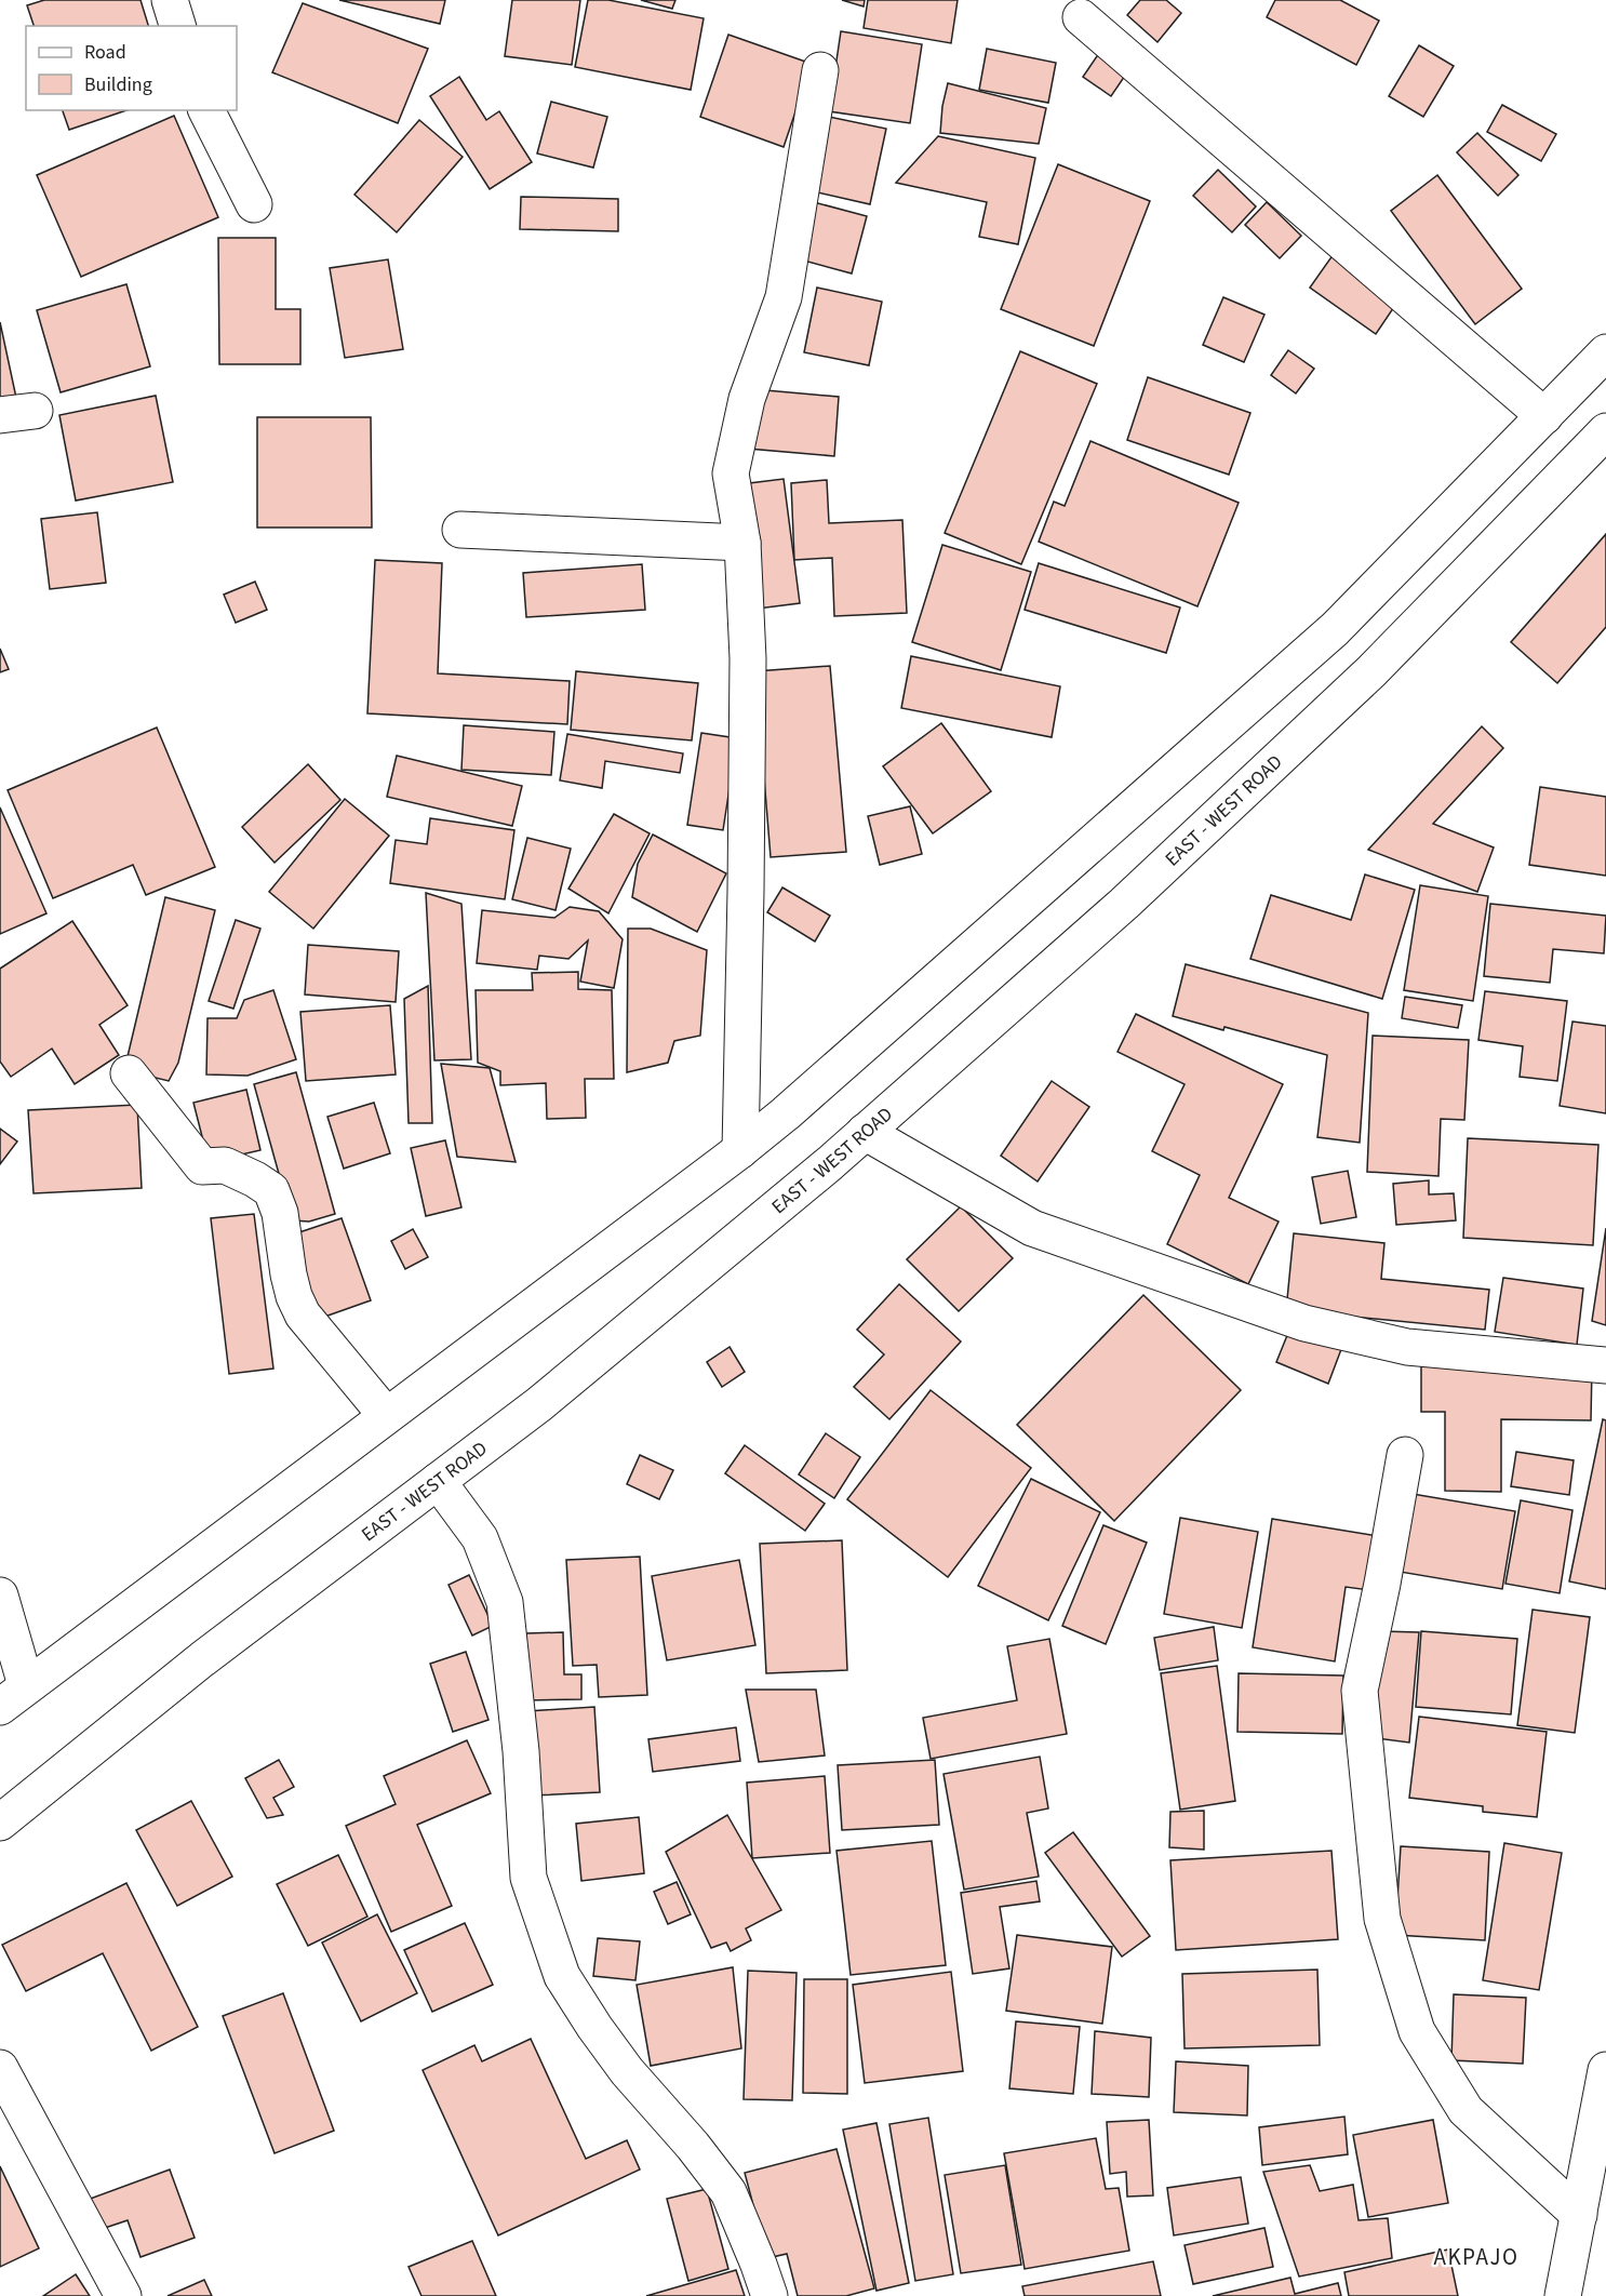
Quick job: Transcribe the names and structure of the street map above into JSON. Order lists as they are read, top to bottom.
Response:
{
  "streets": {
    "street": ["EAST - WEST ROAD"]
  },
  "districts": ["AKPAJO"],
  "legend": ["Road", "Building"]
}
